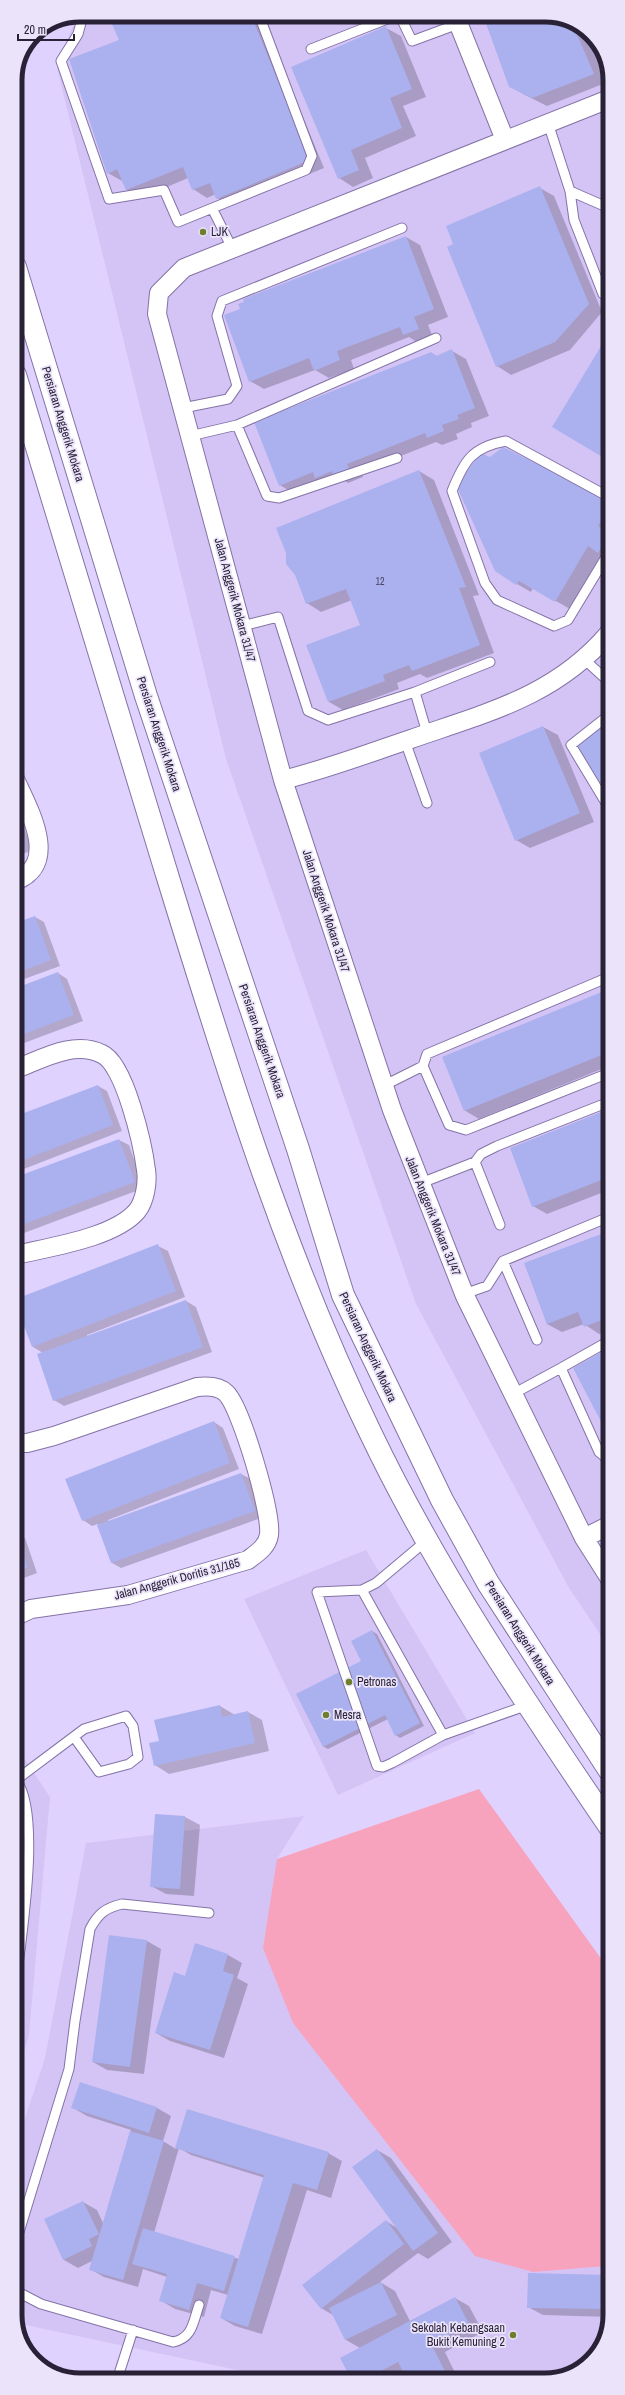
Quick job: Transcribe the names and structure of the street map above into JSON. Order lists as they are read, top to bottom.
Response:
{
  "streets": {
    "main road": ["Persiaran Anggerik Mokara"],
    "street": ["Jalan Anggerik Mokara 31/47", "Jalan Anggerik Doritis 31/165"]
  },
  "places": [
    "LJK",
    "Petronas",
    "Mesra",
    "Sekolah Kebangsaan Bukit Kemuning 2"
  ],
  "house_numbers": ["12"],
  "scale_bar": "20 m"
}
